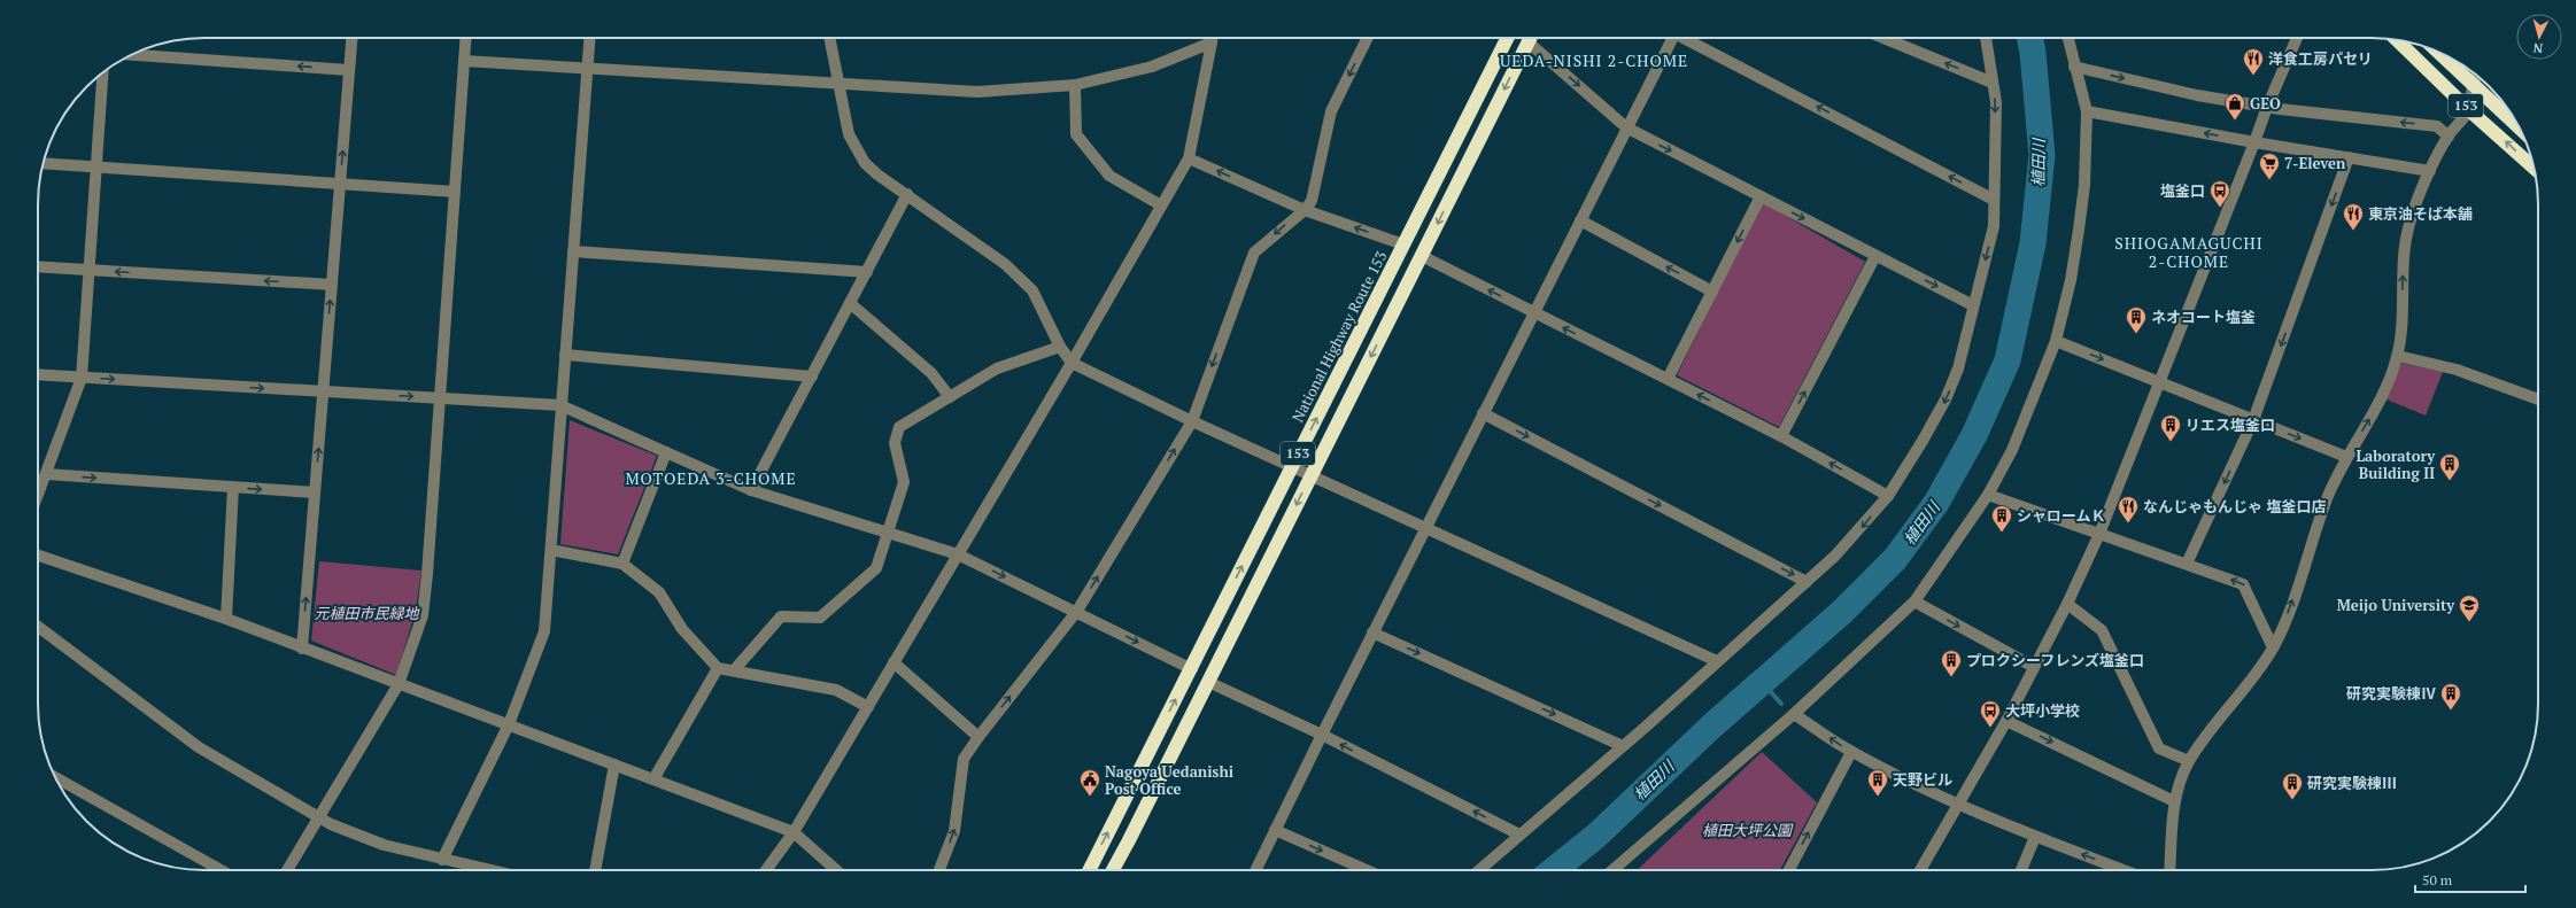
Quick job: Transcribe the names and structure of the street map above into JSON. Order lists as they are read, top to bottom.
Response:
{
  "streets": {
    "highway": ["153", "National Highway Route 153"]
  },
  "districts": ["UEDA-NISHI 2-CHOME", "SHIOGAMAGUCHI 2-CHOME", "MOTOEDA 3-CHOME"],
  "water": ["植田川"],
  "parks": ["元植田市民緑地", "植田大坪公園"],
  "places": {
    "restaurant": ["洋食工房パセリ", "東京油そば本舗", "なんじゃもんじゃ 塩釜口店"],
    "shop": ["GEO"],
    "supermarket": ["7-Eleven"],
    "bus stop": ["塩釜口", "大坪小学校"],
    "building": [
      "ネオコート塩釜",
      "リエス塩釜口",
      "Laboratory Building II",
      "シャロームＫ",
      "プロクシーフレンズ塩釜口",
      "研究実験棟Ⅳ",
      "天野ビル",
      "研究実験棟Ⅲ"
    ],
    "school or university": ["Meijo University"],
    "public building": ["Nagoya Uedanishi Post Office"]
  },
  "scale_bar": "50 m",
  "north": "bottom"
}
